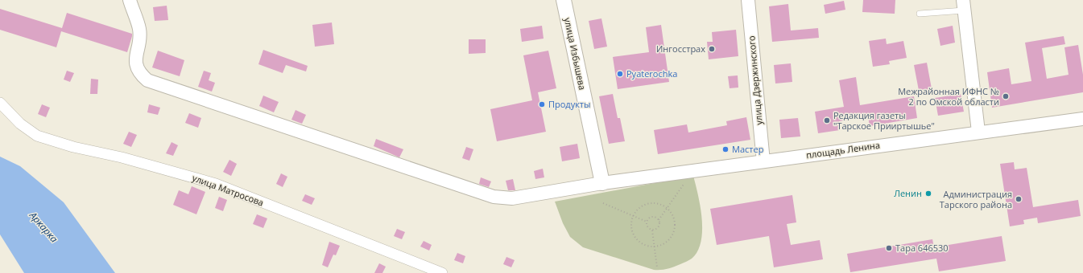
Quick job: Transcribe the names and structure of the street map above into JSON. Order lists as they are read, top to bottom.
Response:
{
  "streets": {
    "main road": ["улица Избышева"],
    "street": ["улица Дзержинского", "площадь Ленина", "улица Матросова"]
  },
  "crossings": [
    ["улица Избышева", "площадь Ленина"],
    ["улица Дзержинского", "площадь Ленина"]
  ],
  "water": ["Аркарка"],
  "places": [
    "Ингосстрах",
    "Pyaterochka",
    "Межрайонная ИФНС № 2 по Омской области",
    "Продукты",
    "Редакция газеты \"Тарское Прииртышье\"",
    "Мастер",
    "Ленин",
    "Администрация Тарского района",
    "Тара 646530"
  ]
}
